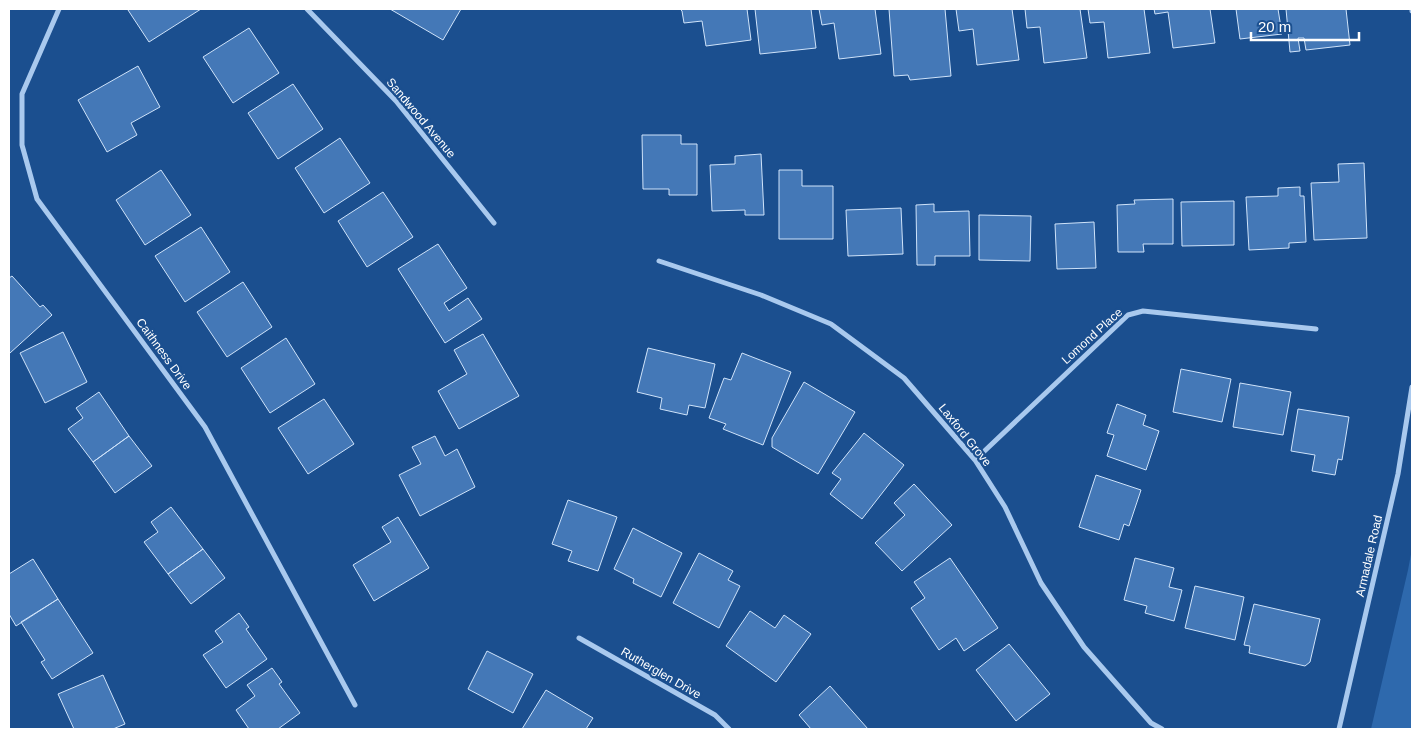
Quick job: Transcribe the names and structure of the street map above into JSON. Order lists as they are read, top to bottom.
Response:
{
  "streets": {
    "street": [
      "Sandwood Avenue",
      "Lomond Place",
      "Caithness Drive",
      "Laxford Grove",
      "Armadale Road",
      "Rutherglen Drive"
    ]
  },
  "crossings": [
    ["Lomond Place", "Laxford Grove"]
  ],
  "scale_bar": "20 m"
}
